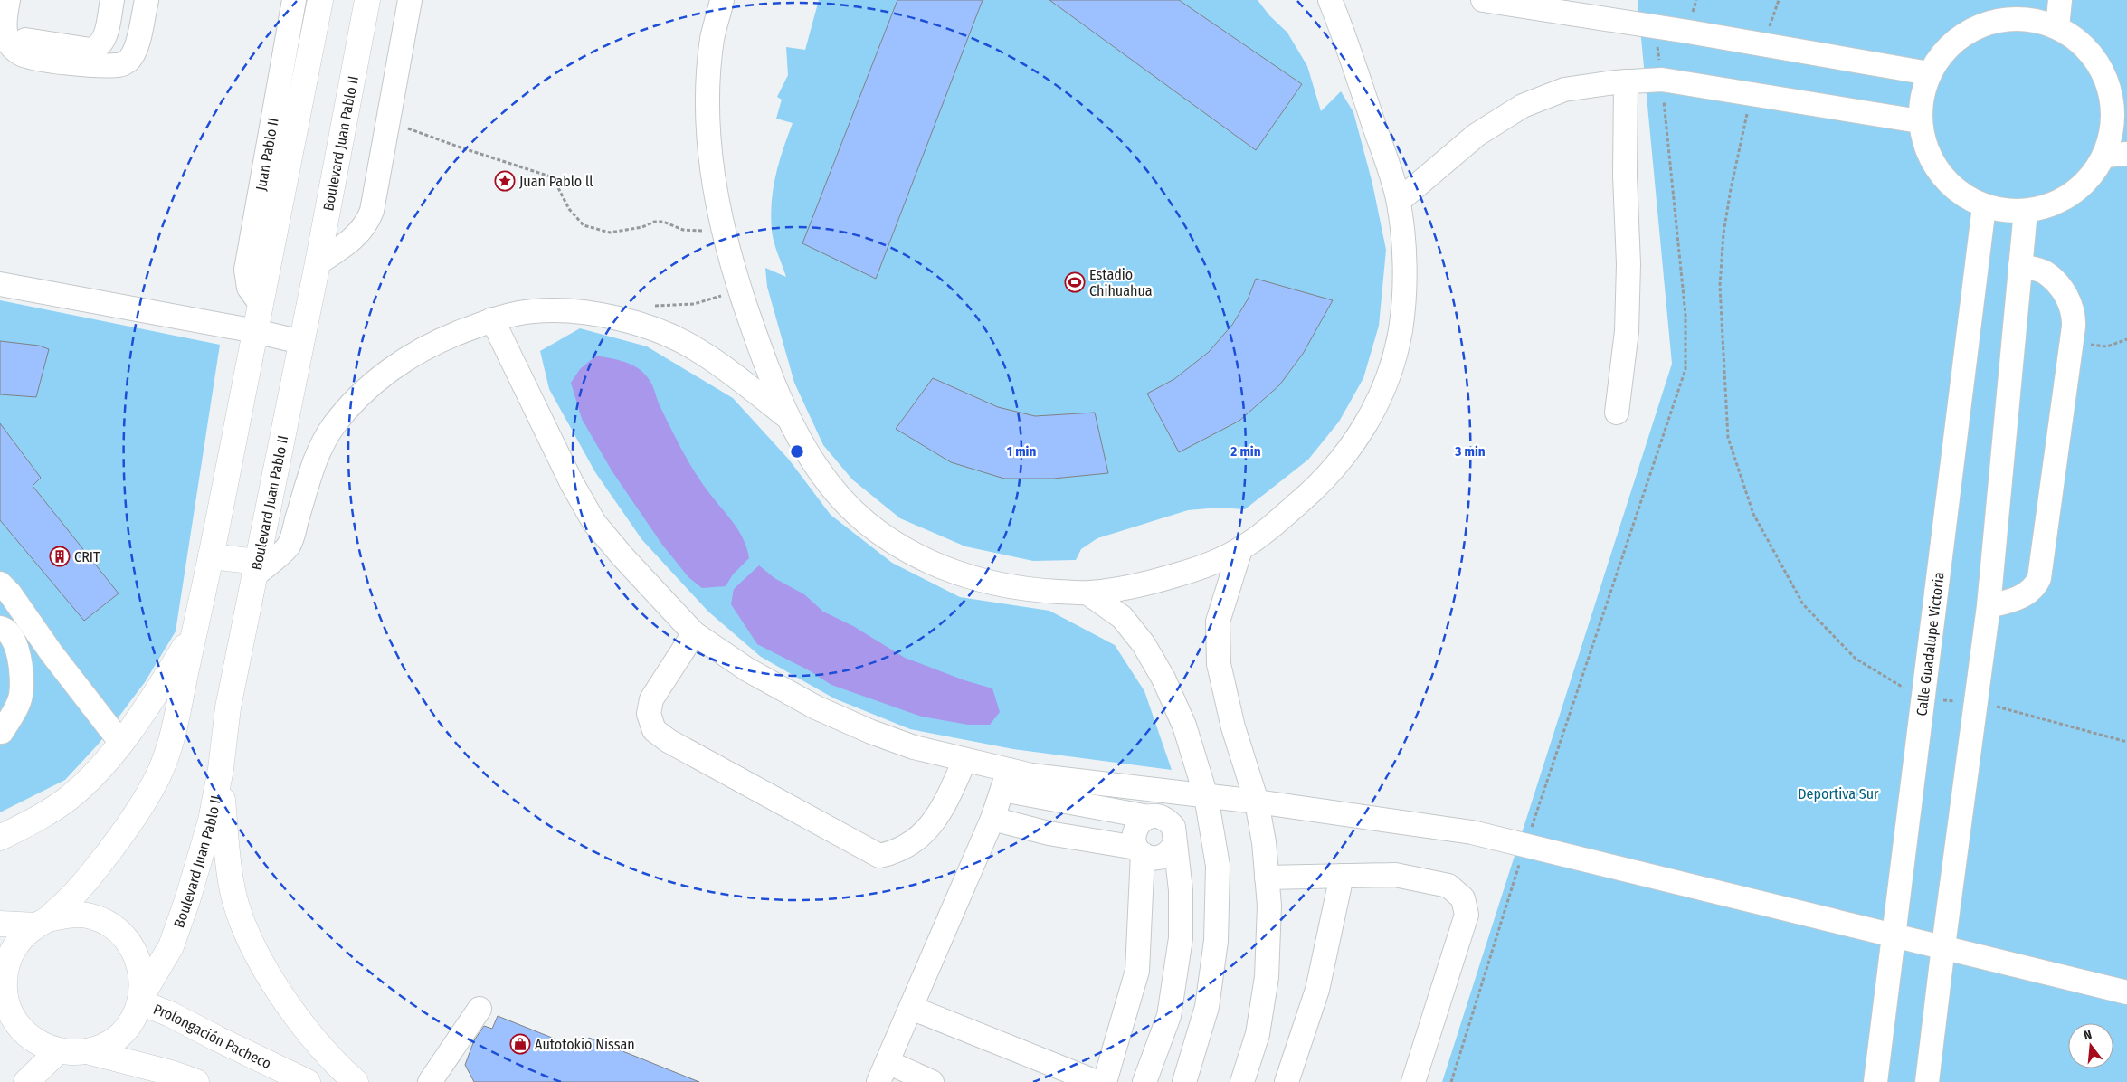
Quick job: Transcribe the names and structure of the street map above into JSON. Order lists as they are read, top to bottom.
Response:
{
  "streets": {
    "main road": ["Boulevard Juan Pablo II", "Prolongación Pacheco"],
    "lane": ["Juan Pablo II", "Calle Guadalupe Victoria"]
  },
  "crossings": [
    ["Boulevard Juan Pablo II", "Prolongación Pacheco"]
  ],
  "parks": ["Deportiva Sur"],
  "places": {
    "place": ["Juan Pablo ll"],
    "sports": ["Estadio Chihuahua"],
    "building": ["CRIT"],
    "shop": ["Autotokio Nissan"]
  },
  "north": "top",
  "rings": ["1 min", "2 min", "3 min"]
}
